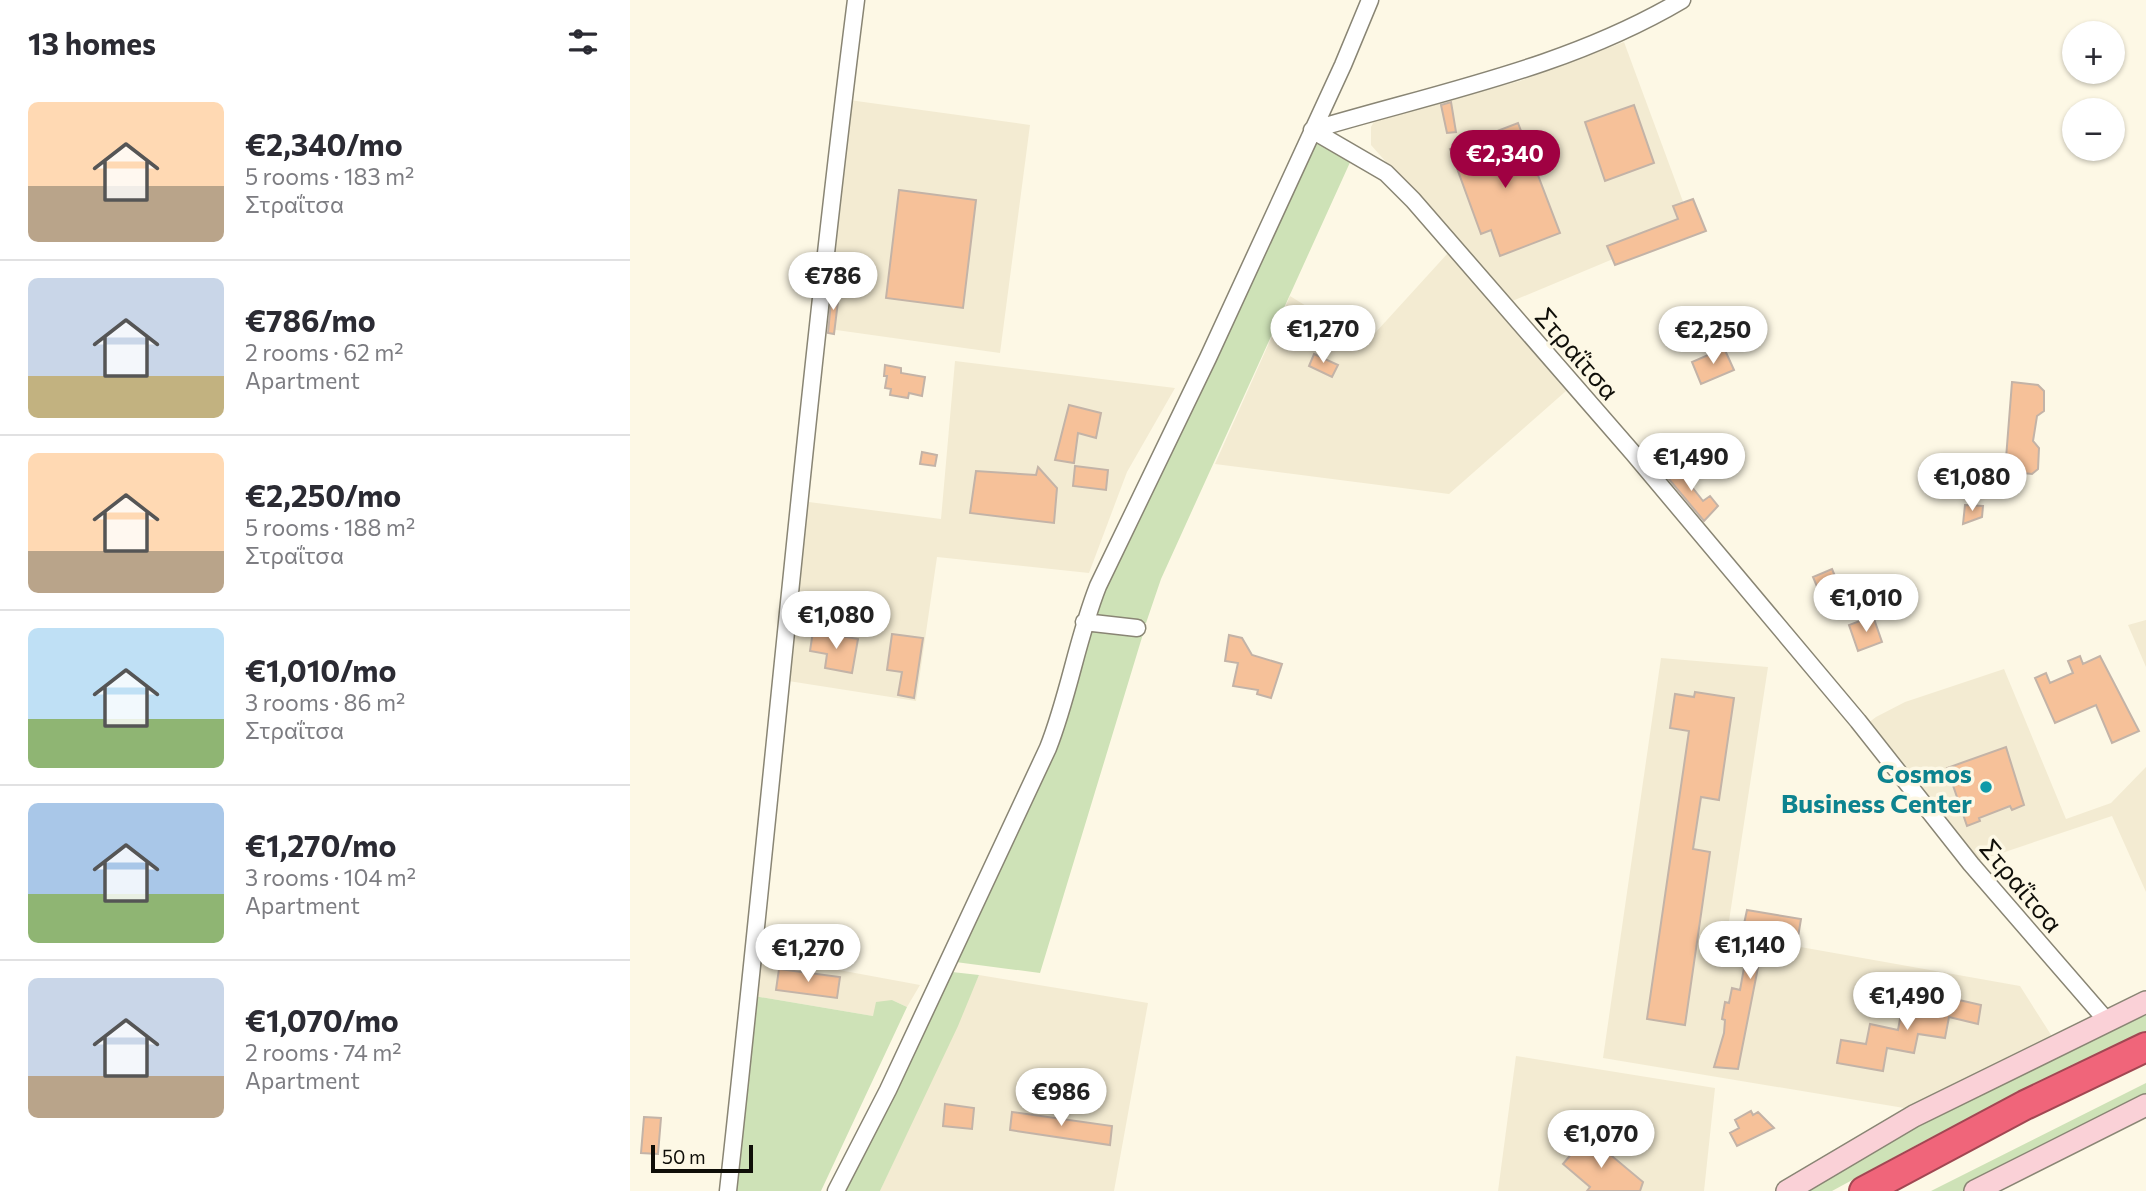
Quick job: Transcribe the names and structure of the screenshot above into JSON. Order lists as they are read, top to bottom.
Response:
{
  "streets": {
    "street": ["Στραΐτσα"]
  },
  "places": ["Cosmos Business Center"],
  "scale_bar": "50 m",
  "page": {
    "heading": "13 homes",
    "map_buttons": ["+", "−"],
    "list": [
      {
        "name": "€2,340/mo",
        "note": "5 rooms · 183 m² · Στραΐτσα"
      },
      {
        "name": "€786/mo",
        "note": "2 rooms · 62 m² · Apartment"
      },
      {
        "name": "€2,250/mo",
        "note": "5 rooms · 188 m² · Στραΐτσα"
      },
      {
        "name": "€1,010/mo",
        "note": "3 rooms · 86 m² · Στραΐτσα"
      },
      {
        "name": "€1,270/mo",
        "note": "3 rooms · 104 m² · Apartment"
      },
      {
        "name": "€1,070/mo",
        "note": "2 rooms · 74 m² · Apartment"
      }
    ],
    "price": [
      "€2,340",
      "€786",
      "€1,270",
      "€2,250",
      "€1,490",
      "€1,080",
      "€1,010",
      "€1,080",
      "€1,140",
      "€1,270",
      "€1,490",
      "€986",
      "€1,070"
    ],
    "scale": "50 m"
  }
}
